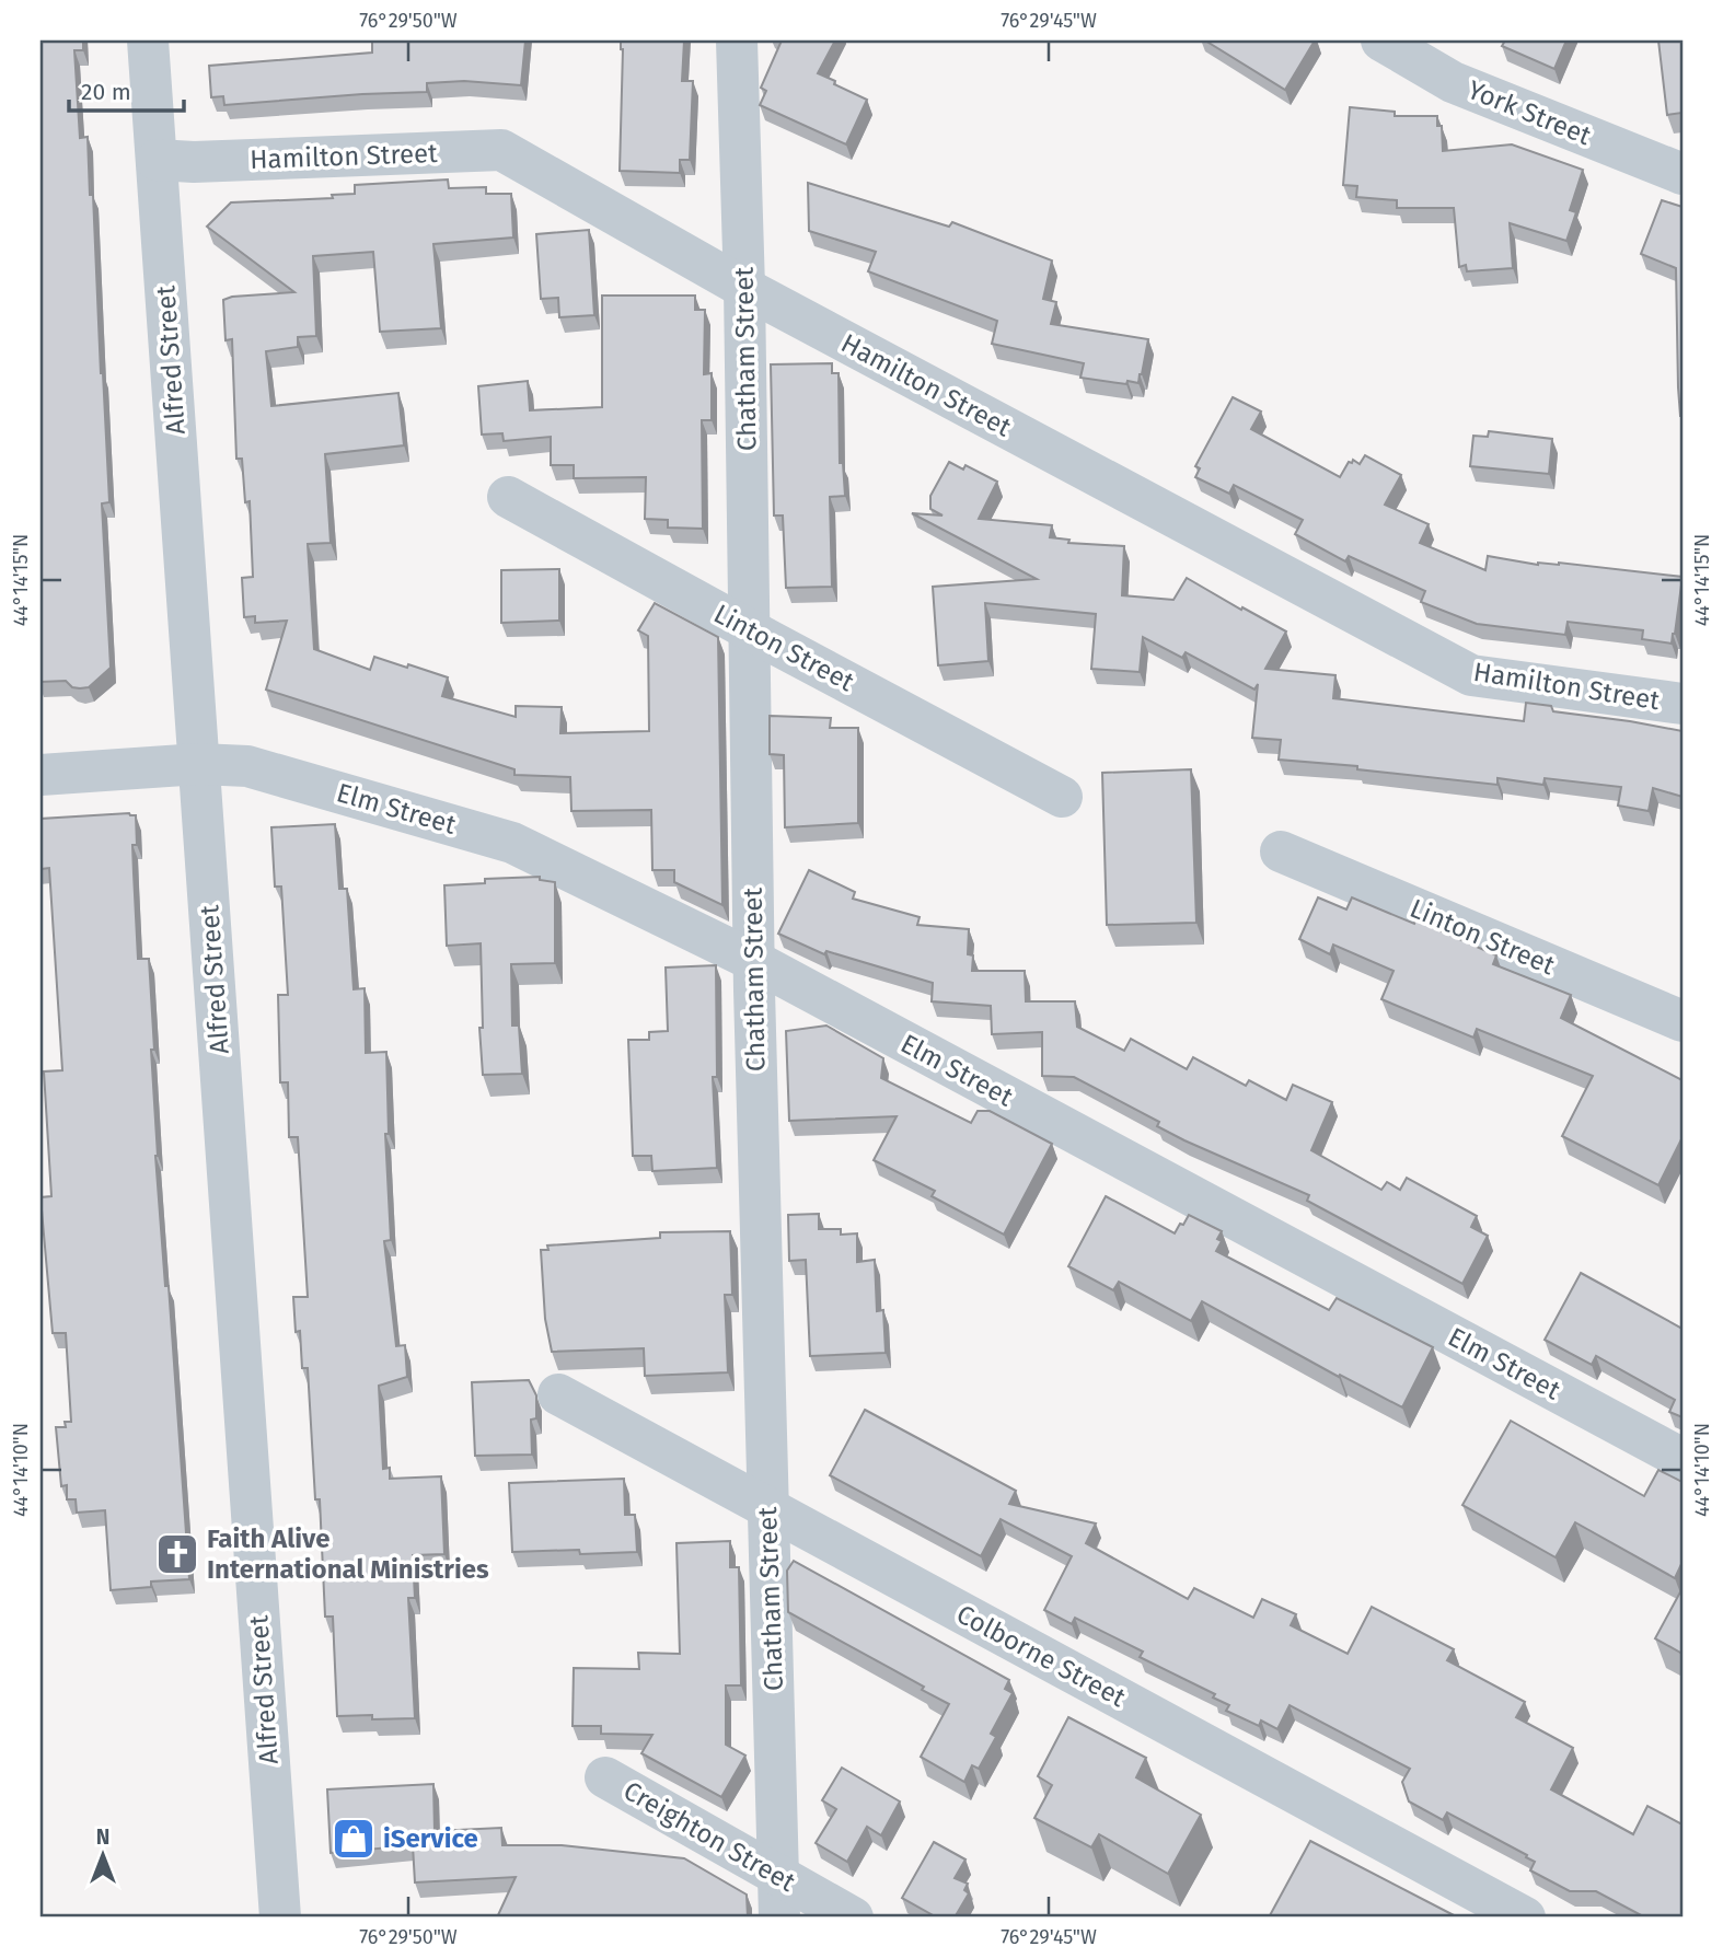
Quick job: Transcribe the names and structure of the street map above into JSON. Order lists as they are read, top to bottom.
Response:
{
  "streets": {
    "street": [
      "York Street",
      "Hamilton Street",
      "Chatham Street",
      "Alfred Street",
      "Linton Street",
      "Elm Street",
      "Colborne Street",
      "Creighton Street"
    ]
  },
  "crossings": [
    ["Hamilton Street", "Chatham Street"],
    ["Hamilton Street", "Alfred Street"],
    ["Chatham Street", "Linton Street"],
    ["Chatham Street", "Elm Street"],
    ["Chatham Street", "Colborne Street"],
    ["Chatham Street", "Creighton Street"],
    ["Alfred Street", "Elm Street"]
  ],
  "places": {
    "church": ["Faith Alive International Ministries"],
    "shop": ["iService"]
  },
  "scale_bar": "20 m",
  "north": "top",
  "coordinates": [
    "76°29'50\"W",
    "76°29'45\"W",
    "44°14'15\"N",
    "44°14'10\"N"
  ]
}
